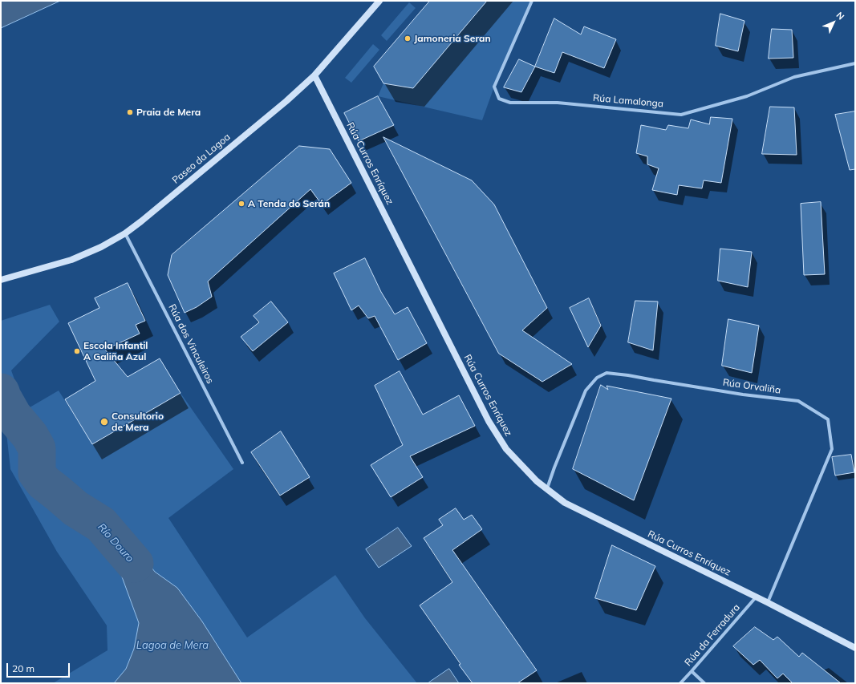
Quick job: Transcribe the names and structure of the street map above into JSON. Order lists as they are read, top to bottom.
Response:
{
  "streets": {
    "street": [
      "Rúa Lamalonga",
      "Paseo da Lagoa",
      "Rúa Curros Enríquez",
      "Rúa dos Vinculeiros",
      "Rúa Orvaliña",
      "Rúa da Ferradura"
    ]
  },
  "crossings": [
    ["Paseo da Lagoa", "Rúa Curros Enríquez"],
    ["Paseo da Lagoa", "Rúa dos Vinculeiros"],
    ["Rúa Curros Enríquez", "Rúa Orvaliña"],
    ["Rúa Curros Enríquez", "Rúa da Ferradura"]
  ],
  "water": ["Río Douro", "Lagoa de Mera"],
  "places": [
    "Jamoneria Seran",
    "Praia de Mera",
    "A Tenda do Serán",
    "Escola Infantil A Galiña Azul",
    "Consultorio de Mera"
  ],
  "scale_bar": "20 m",
  "north": "top right"
}
